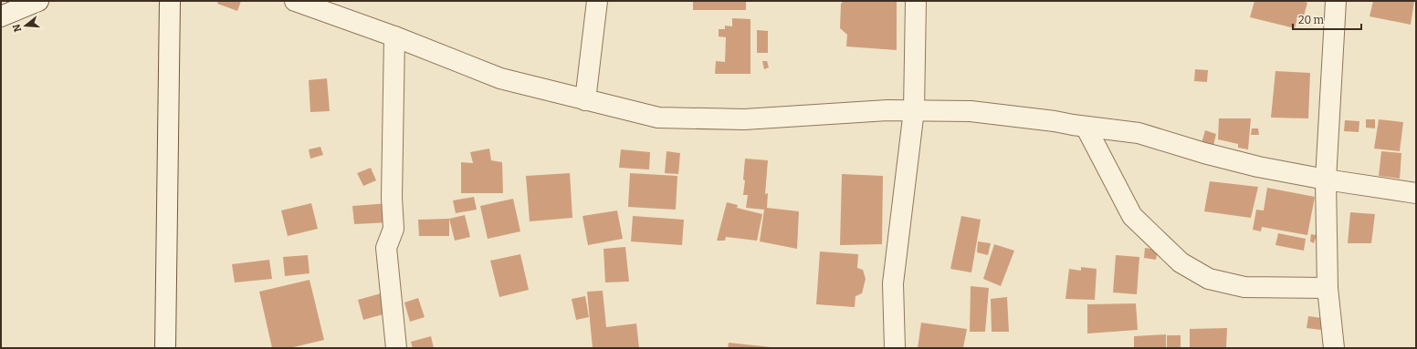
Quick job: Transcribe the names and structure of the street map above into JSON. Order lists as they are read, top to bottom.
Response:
{
  "scale_bar": "20 m",
  "north": "left"
}
